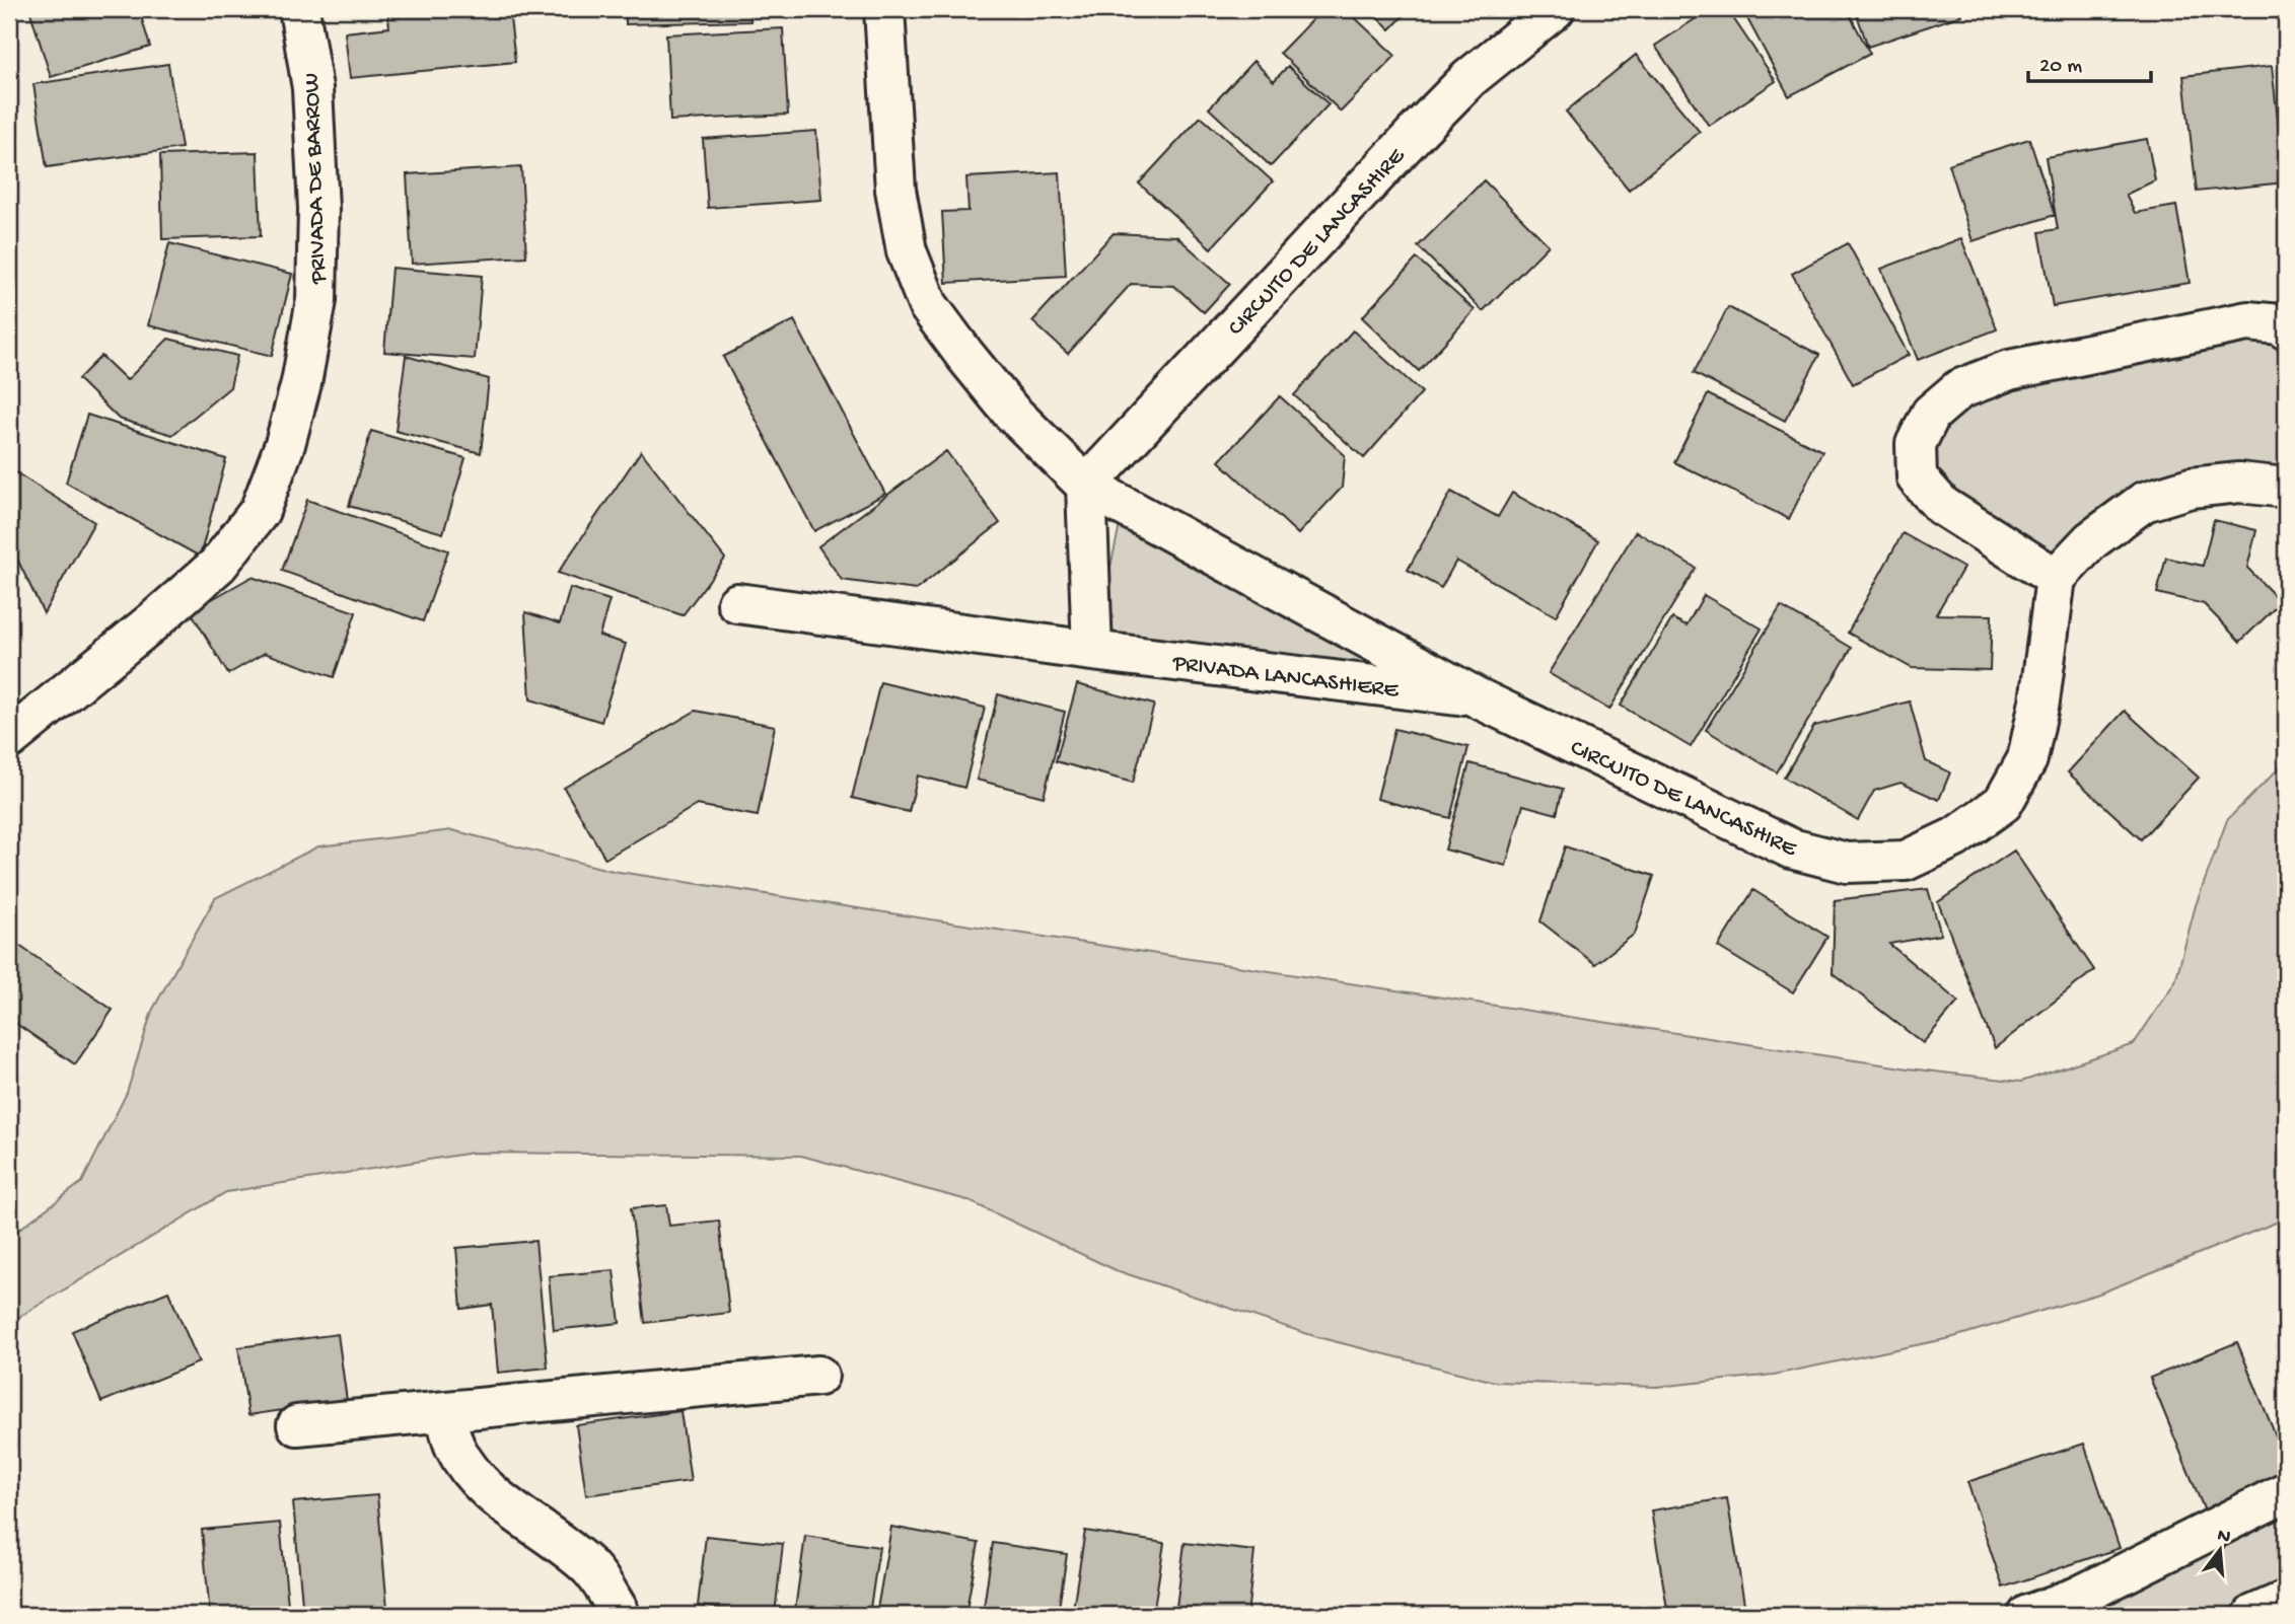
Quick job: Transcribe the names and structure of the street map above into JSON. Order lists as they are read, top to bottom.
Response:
{
  "streets": {
    "street": ["PRIVADA DE BARROW", "CIRCUITO DE LANCASHIRE", "PRIVADA LANCASHIERE"]
  },
  "crossings": [
    ["CIRCUITO DE LANCASHIRE", "PRIVADA LANCASHIERE"]
  ],
  "scale_bar": "20 m",
  "north": "top"
}
